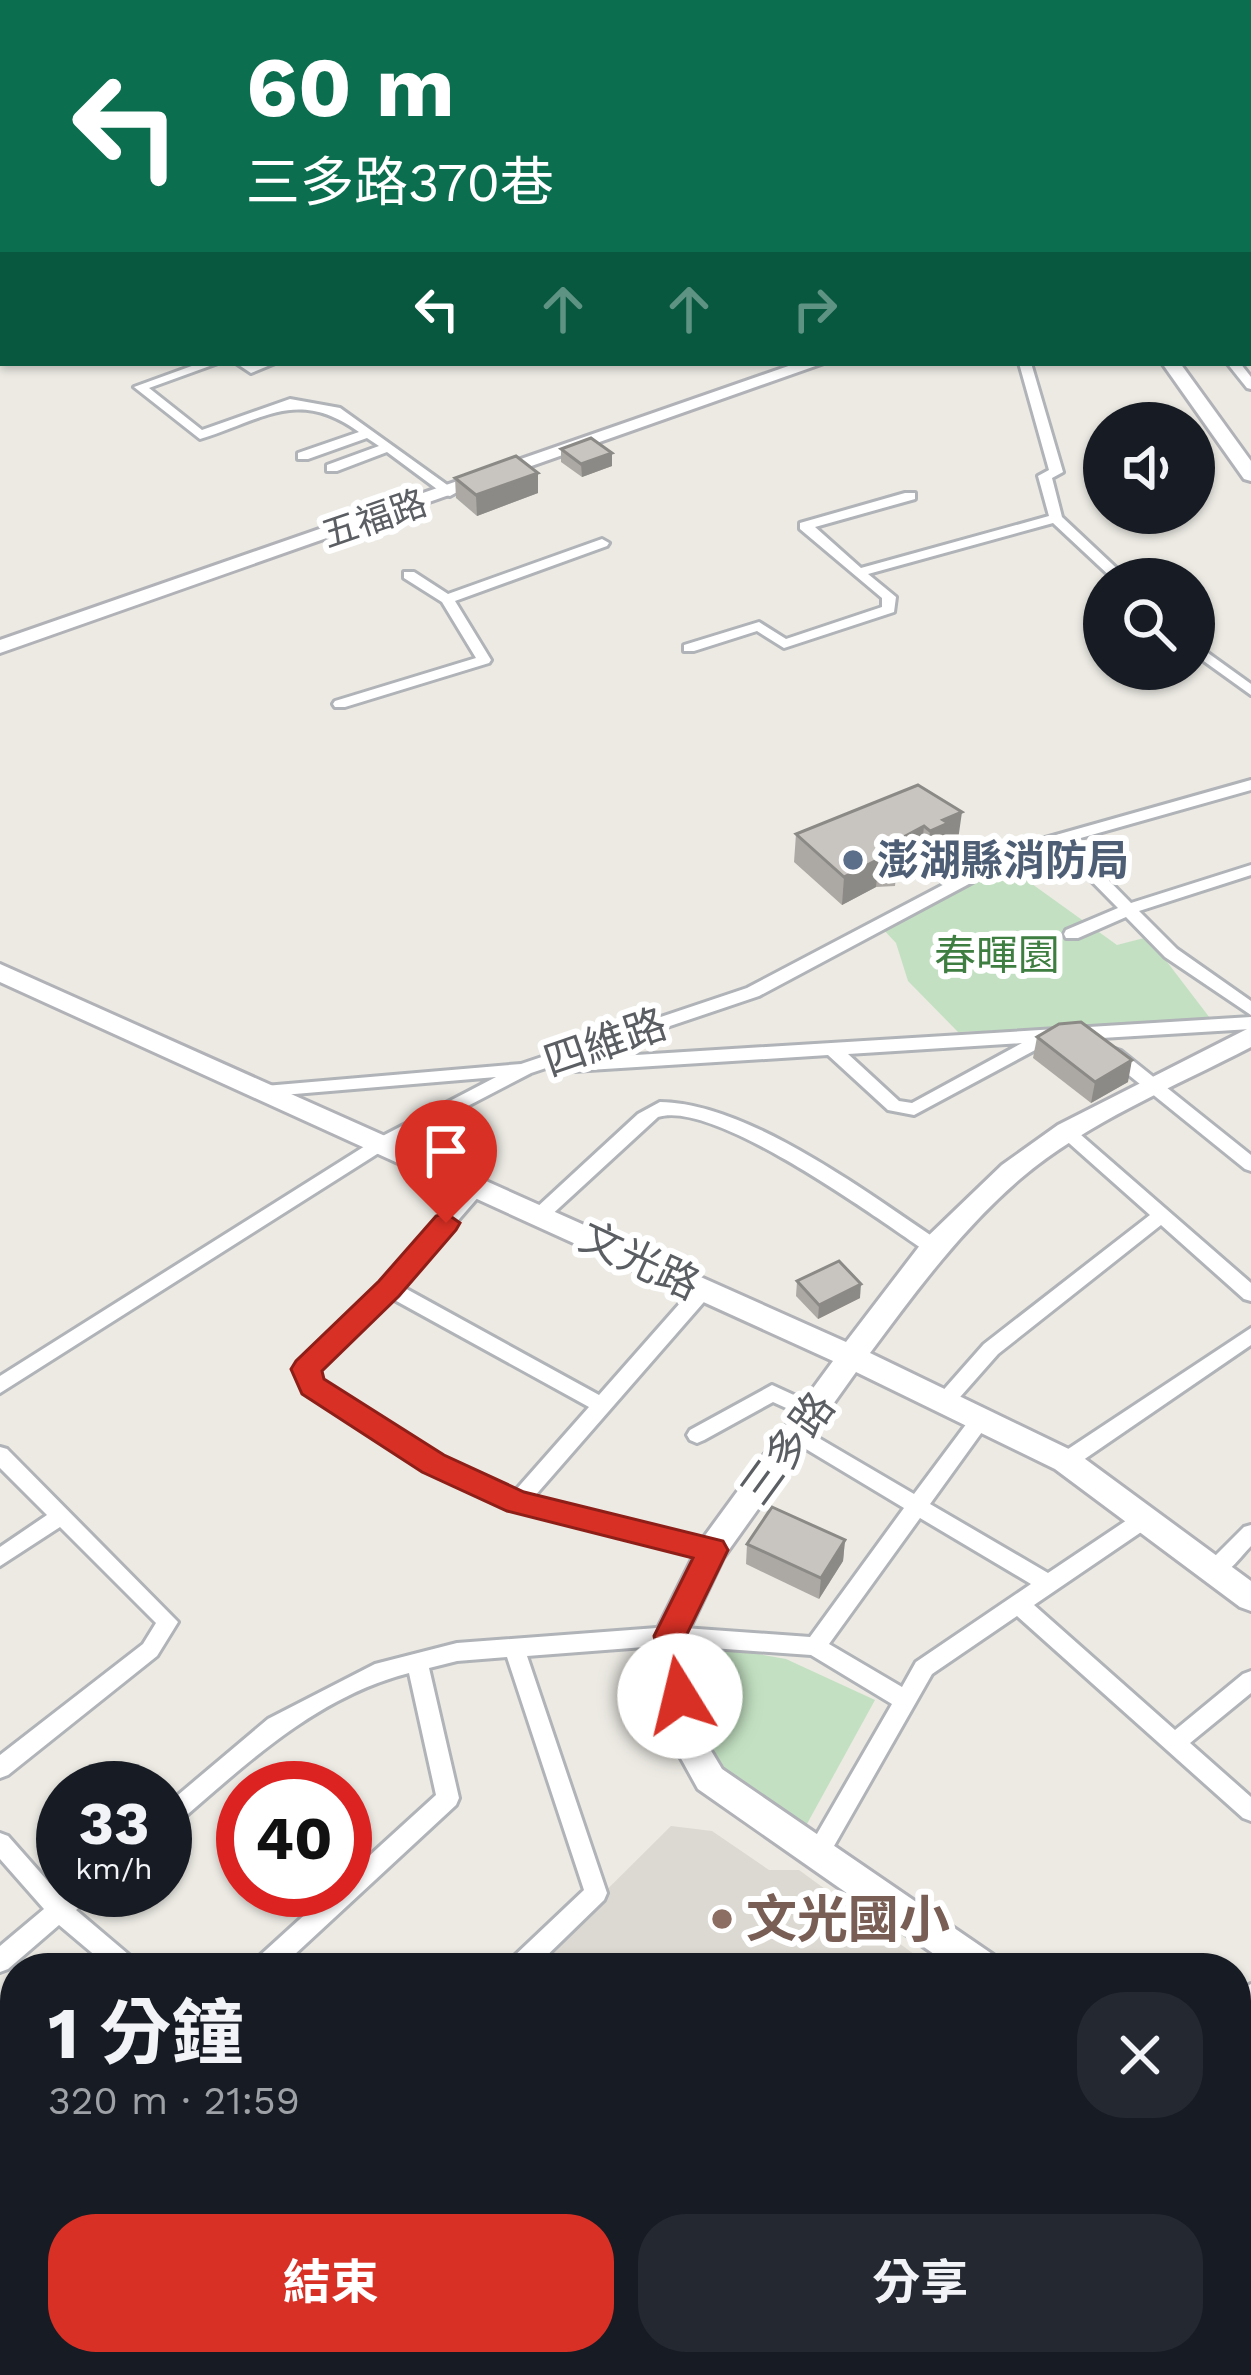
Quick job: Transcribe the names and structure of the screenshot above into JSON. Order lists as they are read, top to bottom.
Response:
{
  "streets": {
    "street": [
      "五福路",
      "四維路",
      "文光路",
      "三多路"
    ]
  },
  "crossings": [
    ["四維路", "文光路"],
    ["文光路", "三多路"]
  ],
  "parks": ["春暉園"],
  "places": ["澎湖縣消防局", "文光國小"],
  "page": {
    "turn": ["60 m", "三多路370巷"],
    "speed": "33 km/h",
    "limit": "40",
    "heading": ["1 分鐘", "320 m · 21:59"],
    "buttons": ["結束", "分享"]
  }
}
